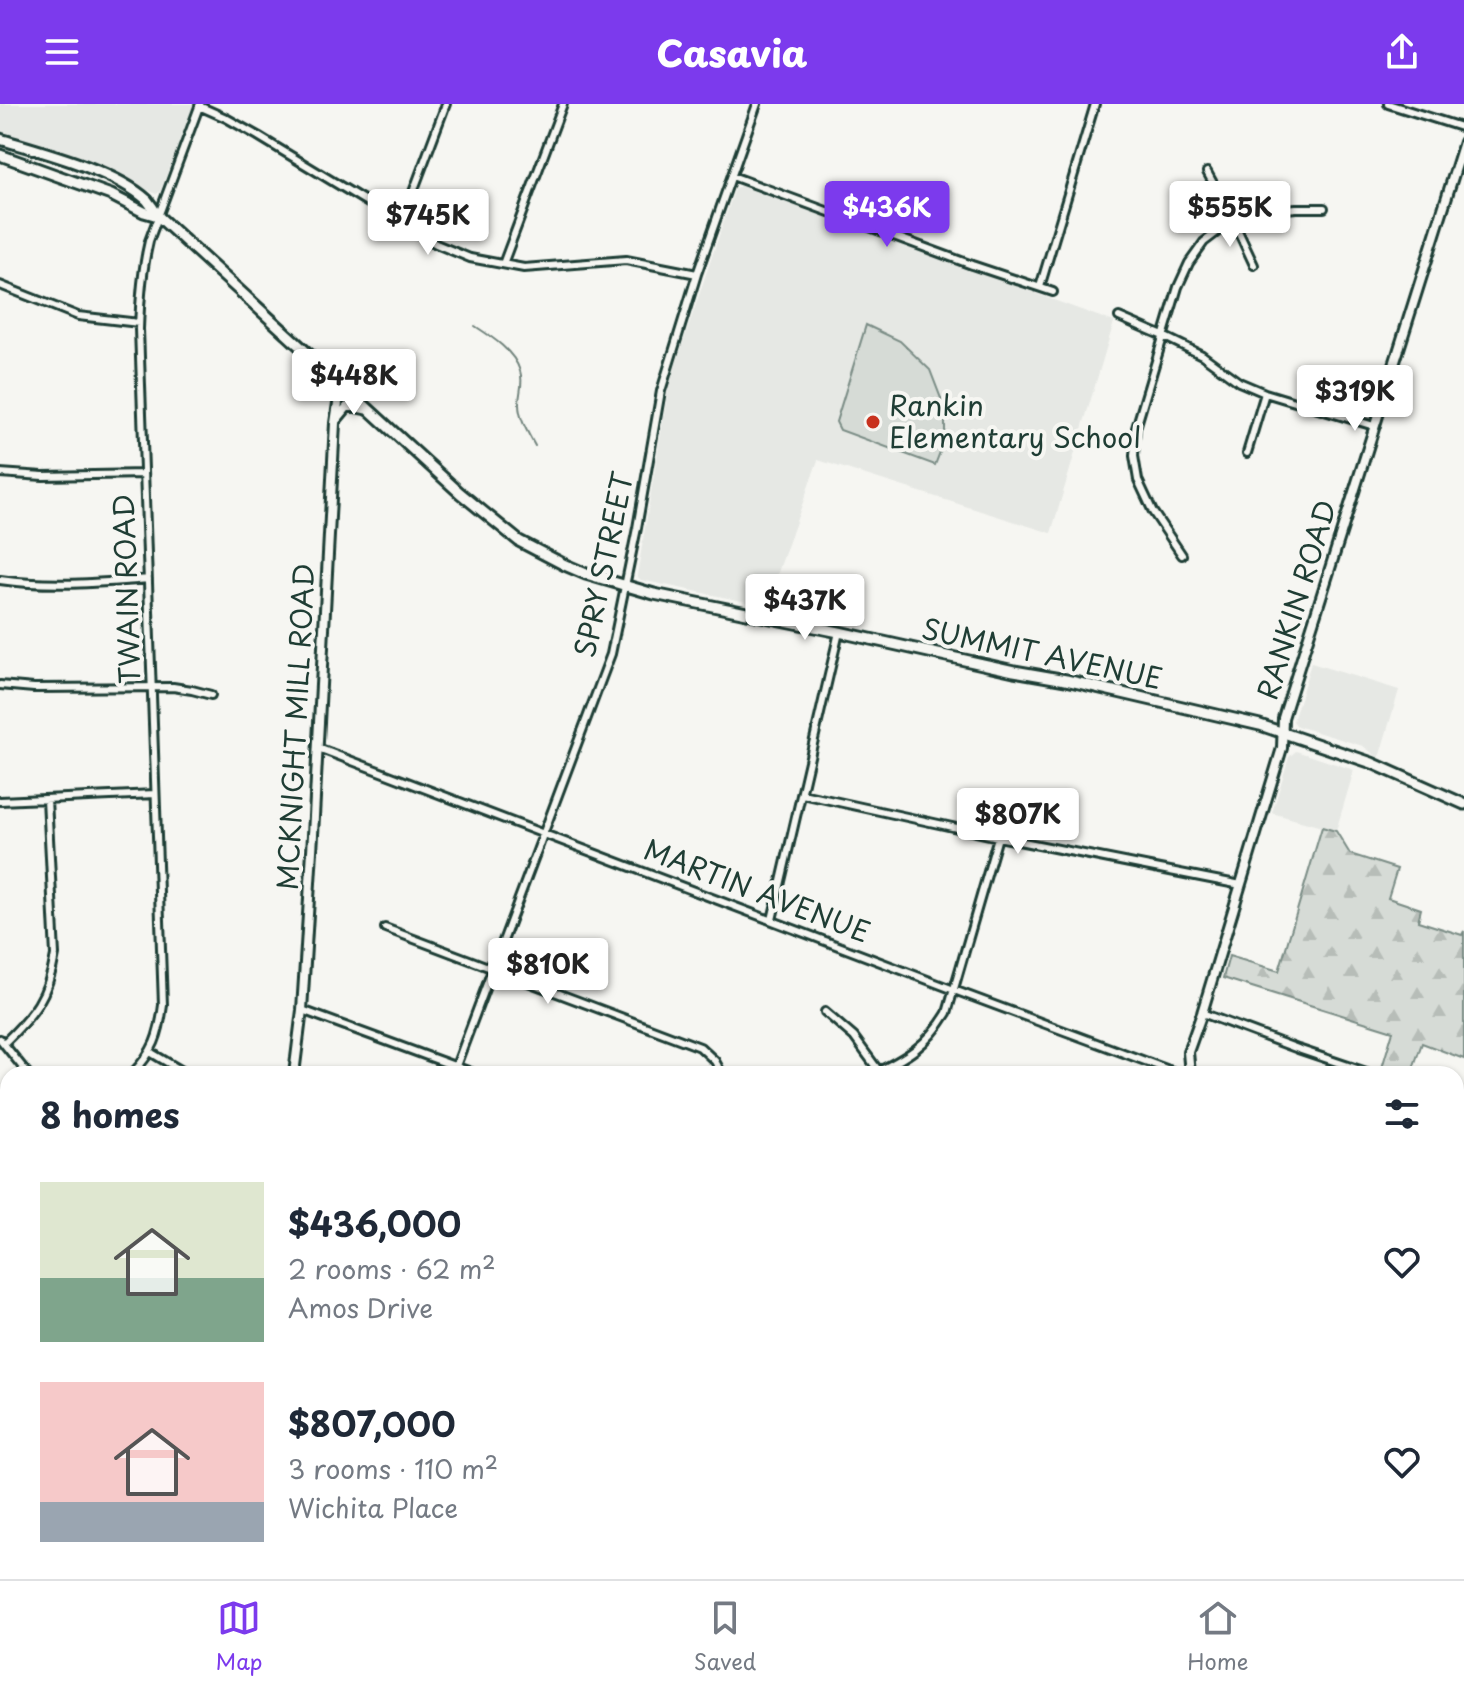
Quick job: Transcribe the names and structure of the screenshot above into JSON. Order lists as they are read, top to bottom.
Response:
{
  "streets": {
    "main road": ["SUMMIT AVENUE"],
    "street": [
      "SPRY STREET",
      "TWAIN ROAD",
      "RANKIN ROAD",
      "MCKNIGHT MILL ROAD",
      "MARTIN AVENUE"
    ]
  },
  "crossings": [
    ["SPRY STREET", "SUMMIT AVENUE"],
    ["SPRY STREET", "MARTIN AVENUE"],
    ["TWAIN ROAD", "SUMMIT AVENUE"],
    ["RANKIN ROAD", "SUMMIT AVENUE"],
    ["SUMMIT AVENUE", "MCKNIGHT MILL ROAD"],
    ["MCKNIGHT MILL ROAD", "MARTIN AVENUE"]
  ],
  "places": ["Rankin Elementary School"],
  "page": {
    "header": "Casavia",
    "price": [
      "$436K",
      "$555K",
      "$745K",
      "$448K",
      "$319K",
      "$437K",
      "$807K",
      "$810K"
    ],
    "heading": "8 homes",
    "list": [
      {
        "name": "$436,000",
        "note": "2 rooms · 62 m² · Amos Drive"
      },
      {
        "name": "$807,000",
        "note": "3 rooms · 110 m² · Wichita Place"
      }
    ],
    "tabs": ["Map", "Saved", "Home"]
  }
}
